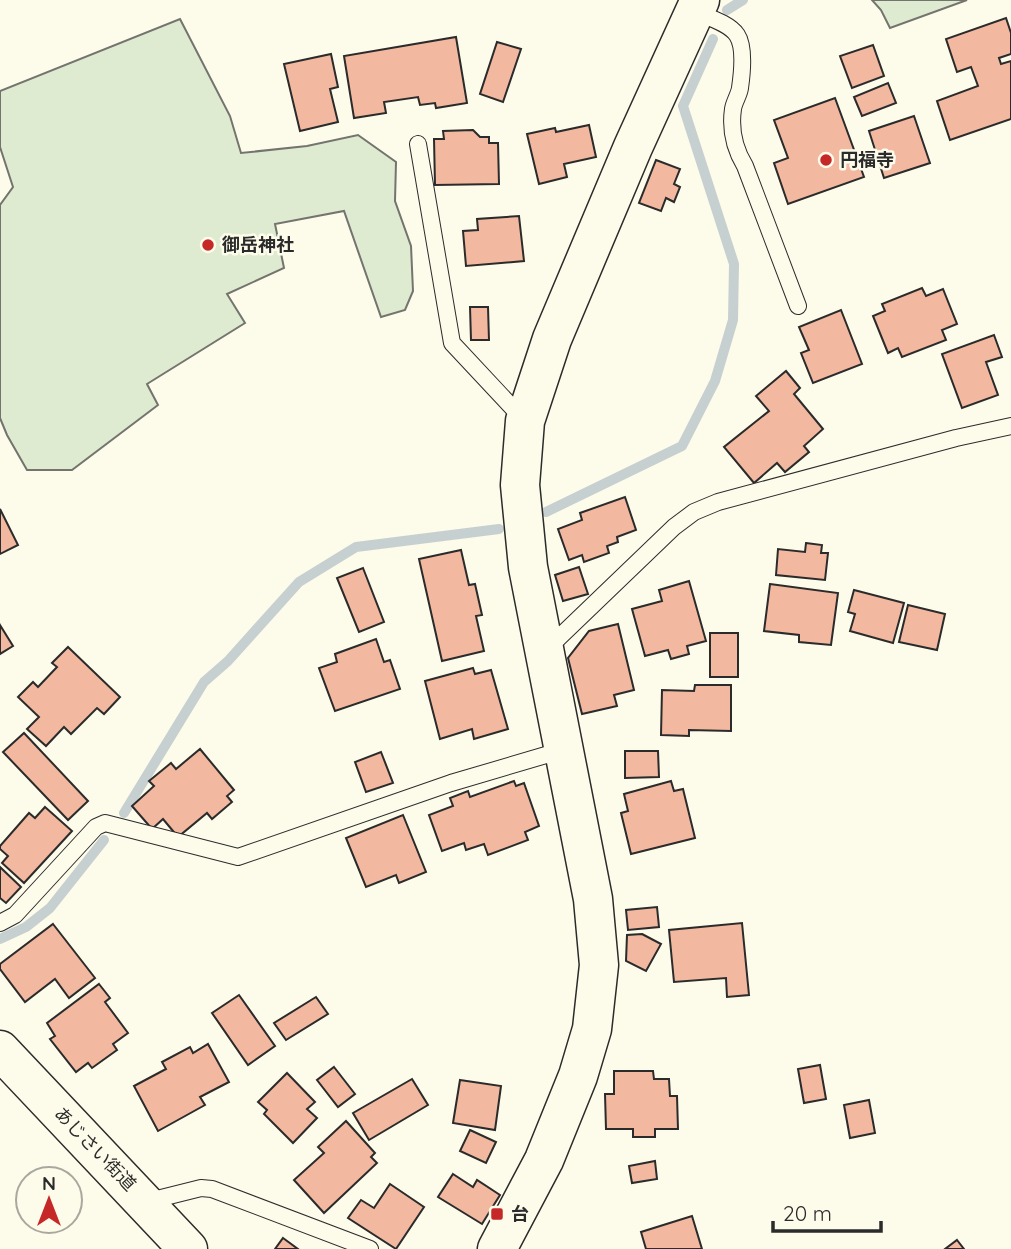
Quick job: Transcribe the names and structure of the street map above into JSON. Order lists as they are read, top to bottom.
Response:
{
  "streets": {
    "main road": ["あじさい街道"]
  },
  "places": {
    "other": ["円福寺", "御岳神社"],
    "transit": ["台"]
  },
  "scale_bar": "20 m",
  "north": "top"
}
